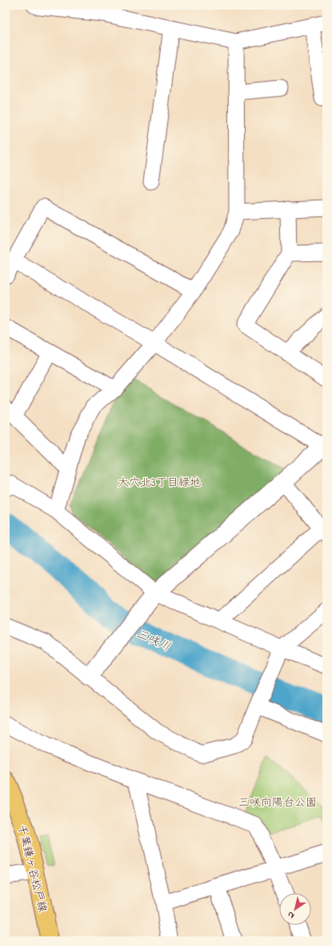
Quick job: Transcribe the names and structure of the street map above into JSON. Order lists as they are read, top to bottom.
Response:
{
  "streets": {
    "main road": ["千葉鎌ヶ谷松戸線"]
  },
  "water": ["三咲川"],
  "parks": ["大穴北3丁目緑地", "三咲向陽台公園"],
  "north": "bottom left"
}
